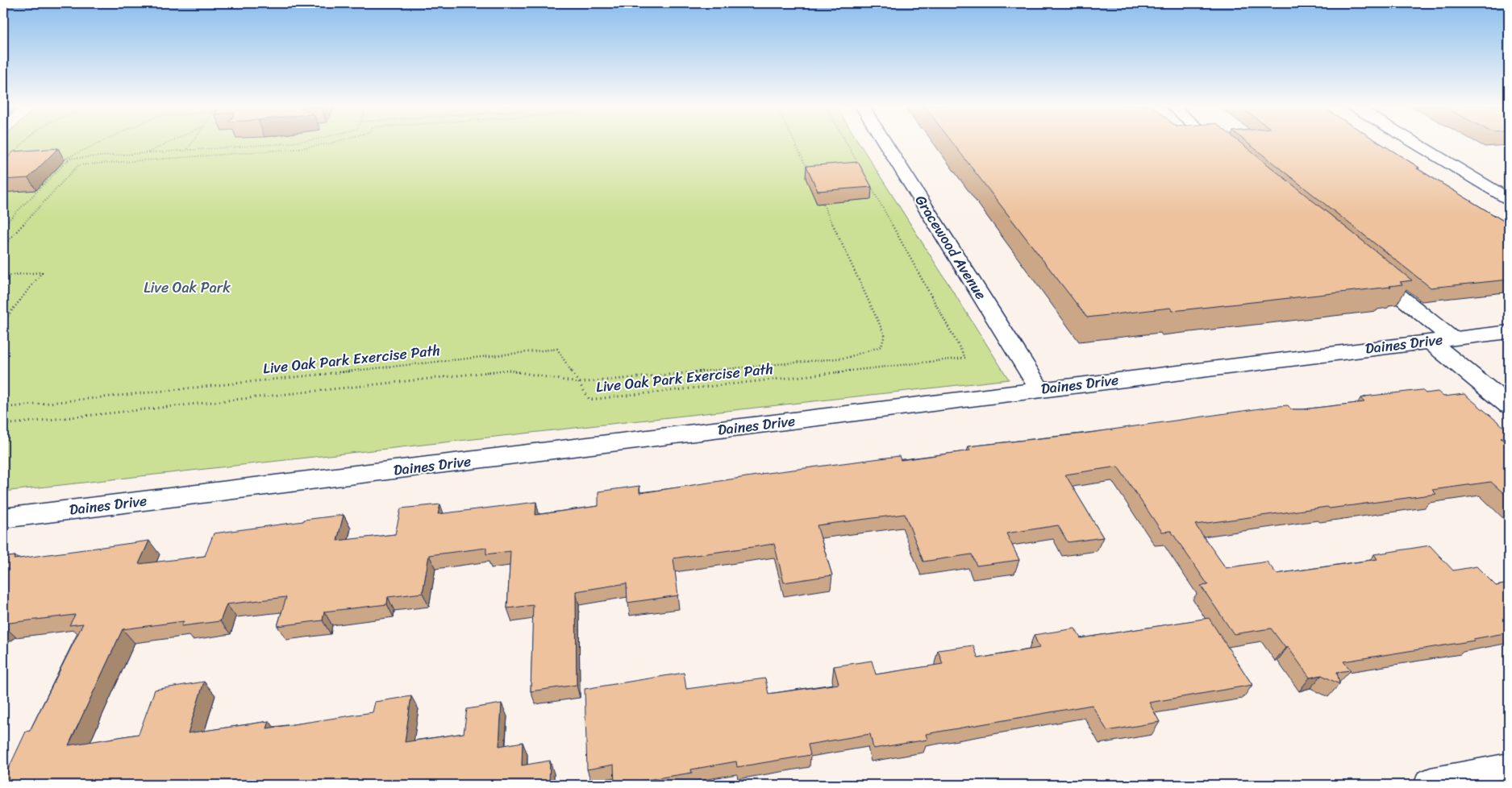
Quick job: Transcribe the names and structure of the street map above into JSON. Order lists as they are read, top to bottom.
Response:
{
  "streets": {
    "street": ["Gracewood Avenue", "Daines Drive"],
    "path": ["Live Oak Park Exercise Path"]
  },
  "crossings": [
    ["Gracewood Avenue", "Daines Drive"]
  ],
  "parks": ["Live Oak Park"]
}
